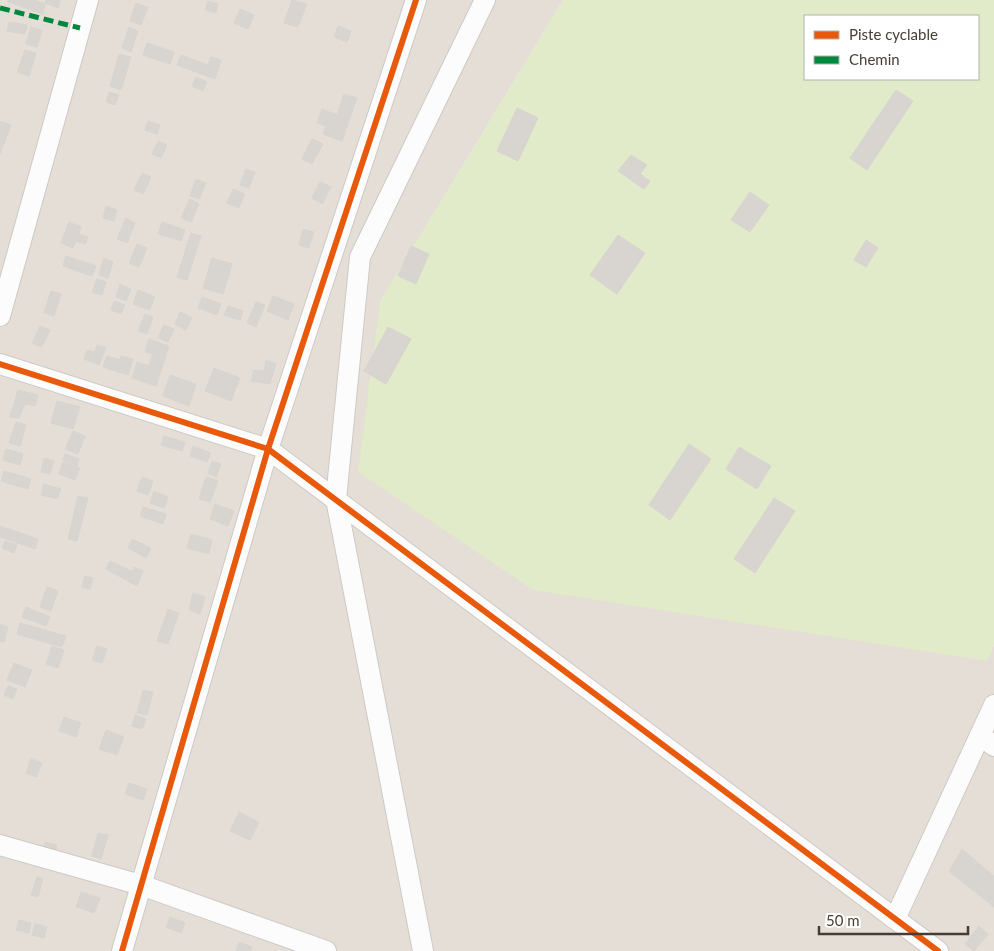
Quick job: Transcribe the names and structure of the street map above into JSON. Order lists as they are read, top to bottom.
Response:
{
  "legend": ["Piste cyclable", "Chemin"],
  "scale_bar": "50 m"
}
